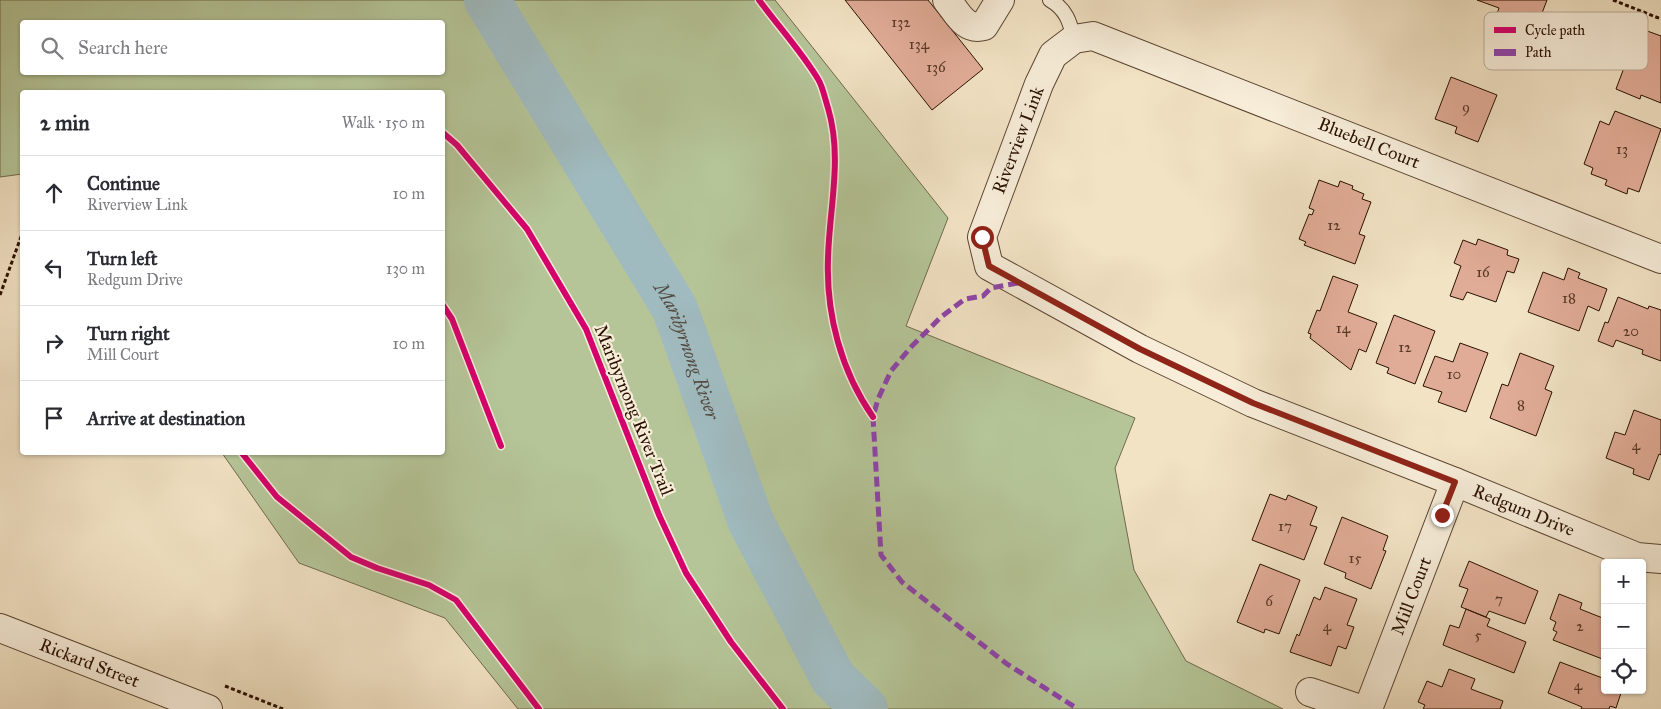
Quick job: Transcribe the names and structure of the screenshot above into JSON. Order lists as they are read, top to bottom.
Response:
{
  "streets": {
    "street": [
      "Riverview Link",
      "Bluebell Court",
      "Redgum Drive",
      "Mill Court",
      "Rickard Street"
    ],
    "cycle path": ["Maribyrnong River Trail"]
  },
  "crossings": [
    ["Riverview Link", "Bluebell Court"],
    ["Riverview Link", "Redgum Drive"],
    ["Redgum Drive", "Mill Court"]
  ],
  "water": ["Maribyrnong River"],
  "house_numbers": [
    "132",
    "134",
    "136",
    "9",
    "13",
    "12",
    "16",
    "18",
    "14",
    "20",
    "12",
    "10",
    "8",
    "4",
    "17",
    "15",
    "7",
    "6",
    "4",
    "2",
    "5",
    "4"
  ],
  "legend": ["Cycle path", "Path"],
  "page": {
    "search": "Search here",
    "heading": ["2 min", "Walk · 150 m"],
    "list": [
      ["Continue", "Riverview Link", "10 m"],
      ["Turn left", "Redgum Drive", "130 m"],
      ["Turn right", "Mill Court", "10 m"],
      "Arrive at destination"
    ],
    "map_buttons": ["+", "−"]
  }
}
